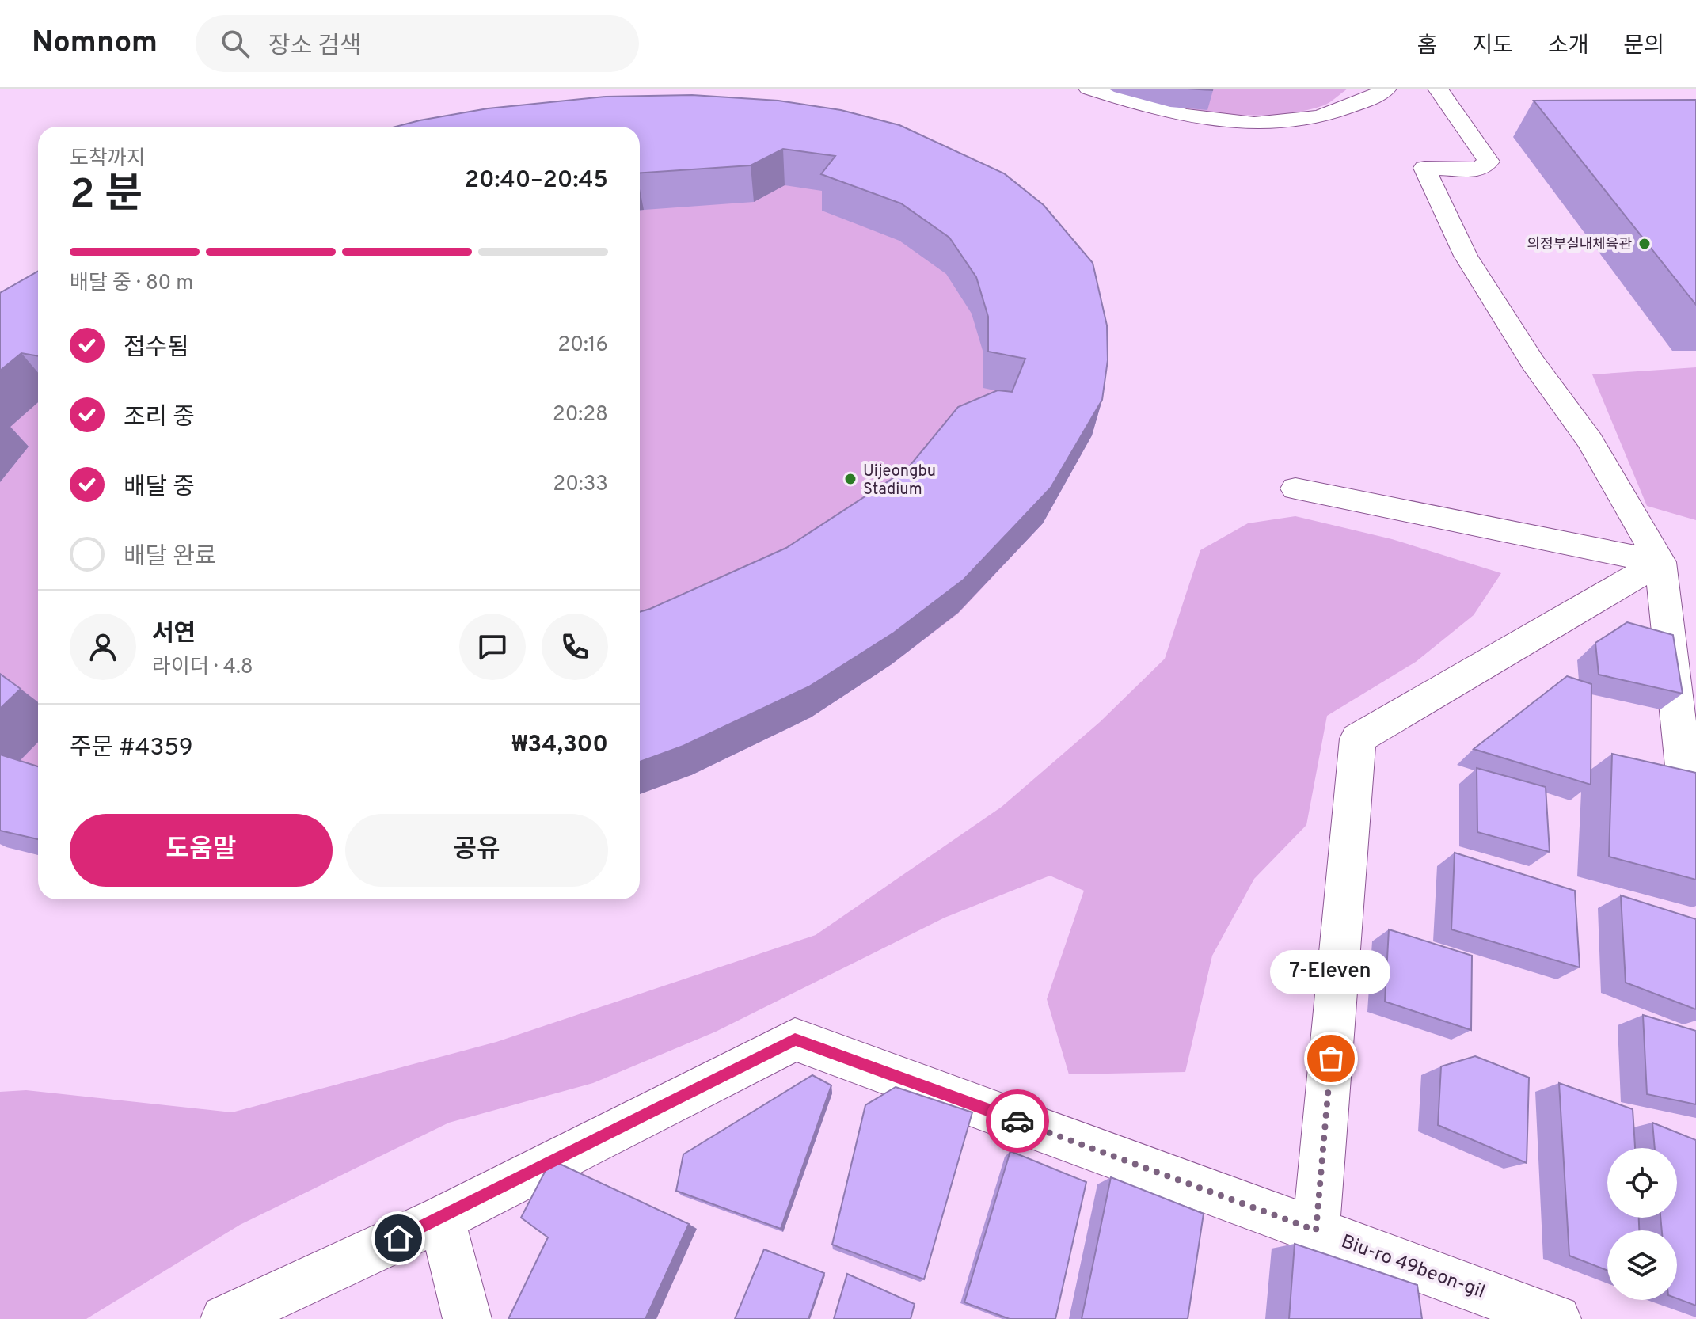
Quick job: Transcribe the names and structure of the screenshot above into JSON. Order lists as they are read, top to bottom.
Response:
{
  "streets": {
    "street": ["Biu-ro 49beon-gil"]
  },
  "places": ["의정부실내체육관", "Uijeongbu Stadium", "7-Eleven"],
  "page": {
    "header": "Nomnom",
    "search": "장소 검색",
    "nav": [
      "홈",
      "지도",
      "소개",
      "문의"
    ],
    "heading": ["2 분", "도착까지", "20:40–20:45"],
    "panel": [
      "서연",
      "라이더 · 4.8",
      "주문 #4359",
      "₩34,300"
    ],
    "bar": "배달 중 · 80 m",
    "list": [
      ["접수됨", "20:16"],
      ["조리 중", "20:28"],
      ["배달 중", "20:33"],
      "배달 완료"
    ],
    "buttons": ["도움말", "공유"],
    "bubble": "7-Eleven"
  }
}
